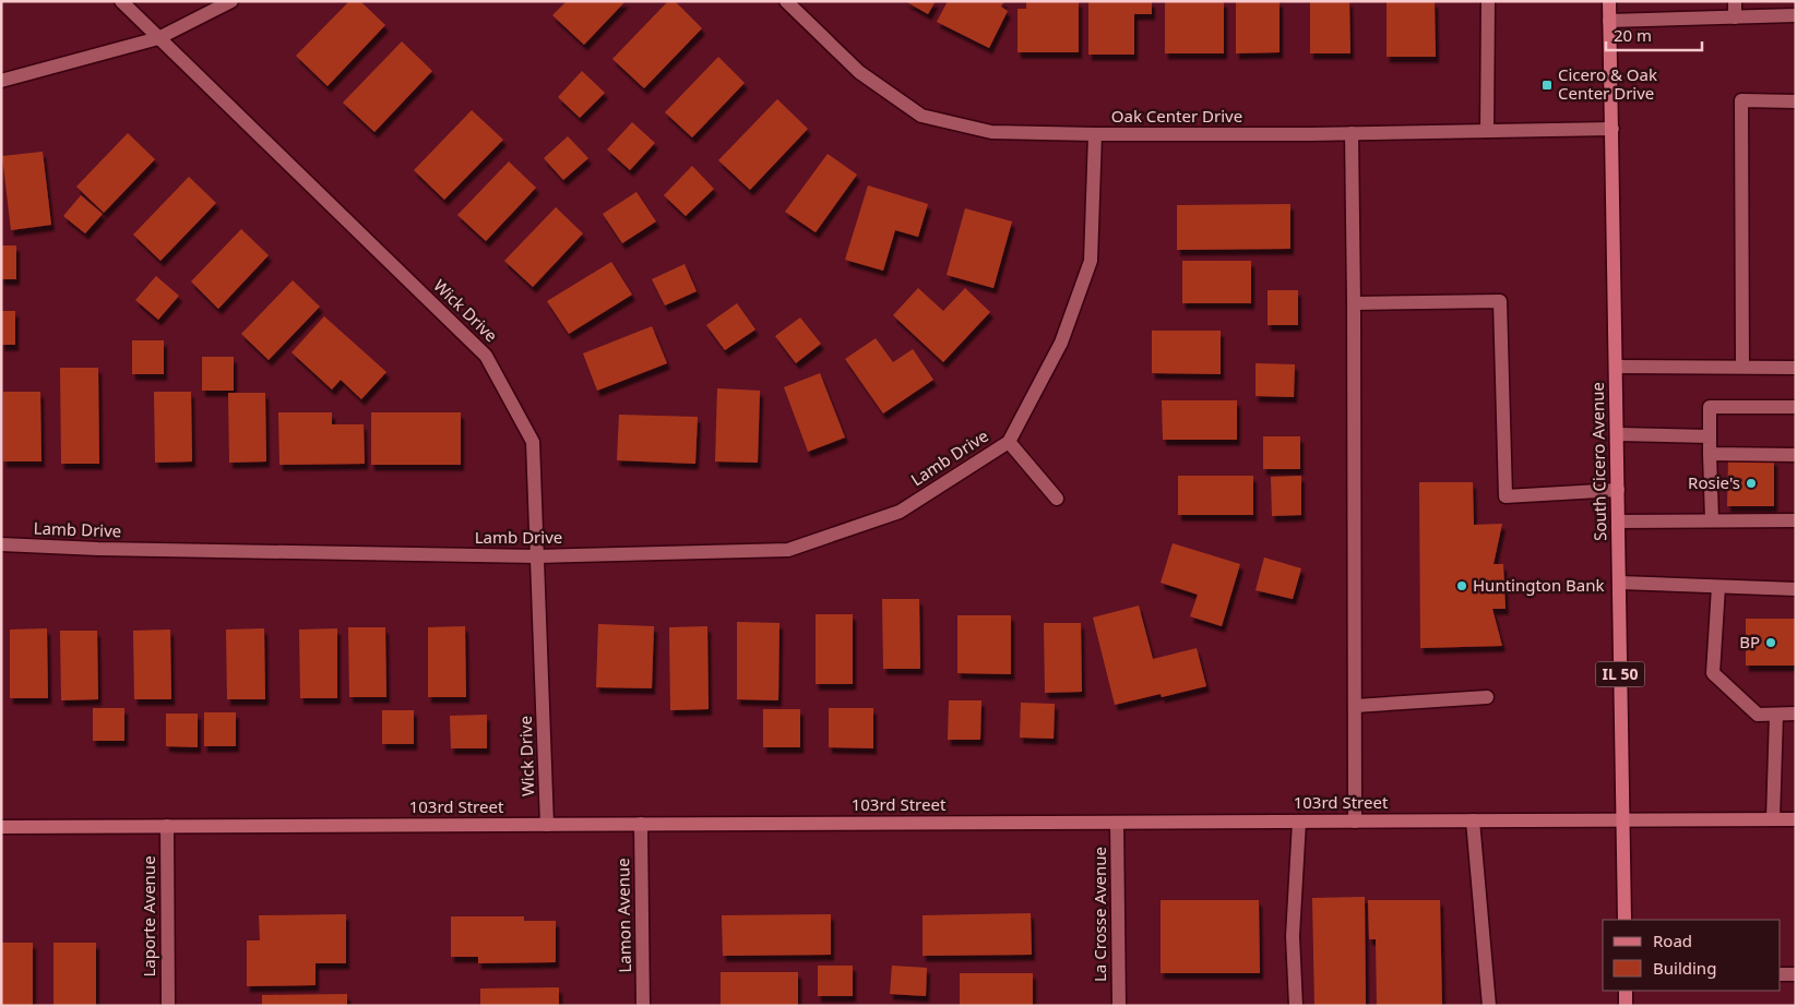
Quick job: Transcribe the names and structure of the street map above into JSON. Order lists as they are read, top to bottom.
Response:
{
  "streets": {
    "main road": ["South Cicero Avenue", "IL 50", "103rd Street"],
    "street": [
      "Oak Center Drive",
      "Wick Drive",
      "Lamb Drive",
      "La Crosse Avenue",
      "Lamon Avenue",
      "Laporte Avenue"
    ]
  },
  "crossings": [
    ["Oak Center Drive", "Lamb Drive"],
    ["Oak Center Drive", "South Cicero Avenue"],
    ["Wick Drive", "Lamb Drive"],
    ["Wick Drive", "103rd Street"],
    ["South Cicero Avenue", "103rd Street"],
    ["103rd Street", "La Crosse Avenue"],
    ["103rd Street", "Lamon Avenue"],
    ["103rd Street", "Laporte Avenue"]
  ],
  "places": {
    "transit": ["Cicero & Oak Center Drive"],
    "other": ["Rosie's", "Huntington Bank", "BP"]
  },
  "legend": ["Road", "Building"],
  "scale_bar": "20 m"
}
